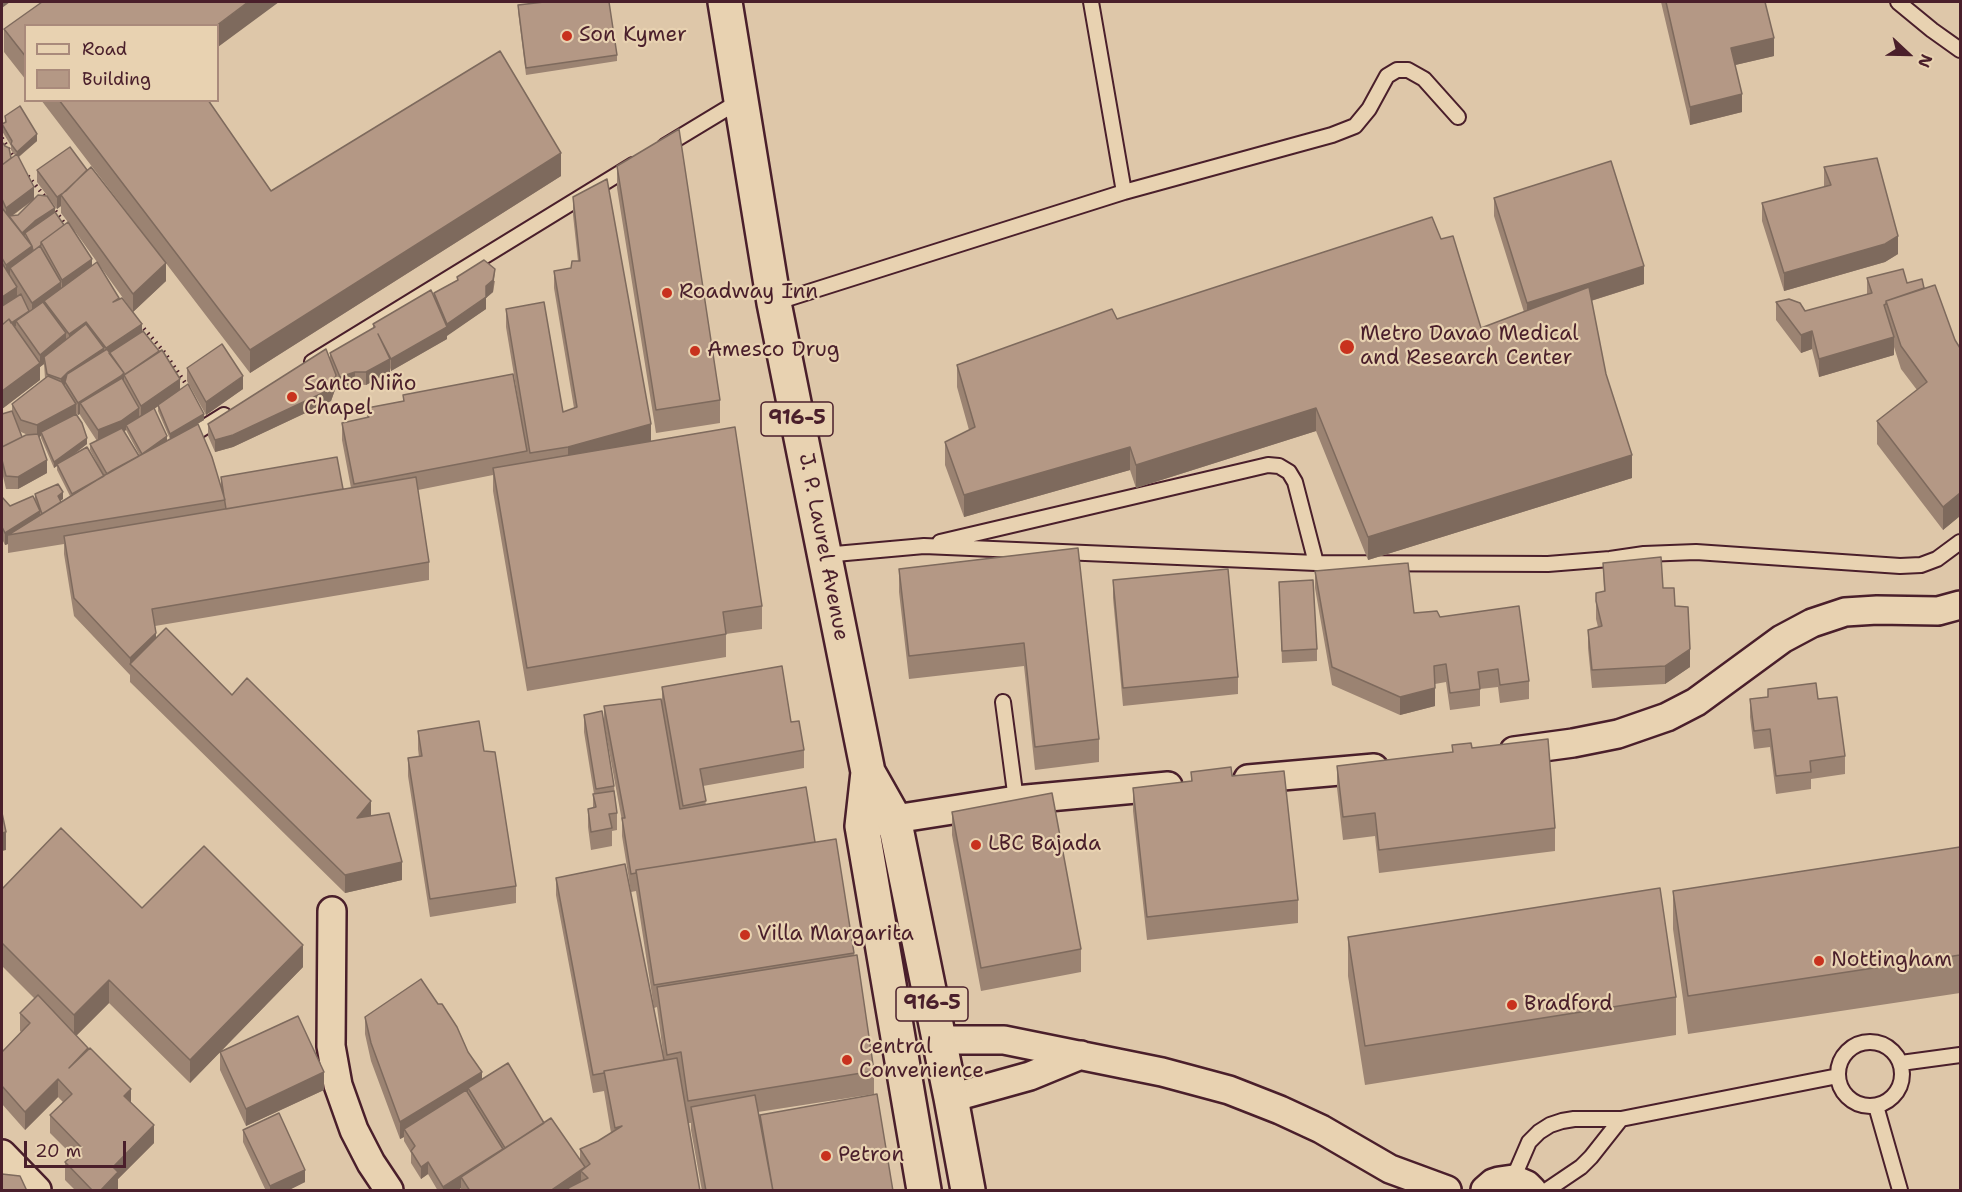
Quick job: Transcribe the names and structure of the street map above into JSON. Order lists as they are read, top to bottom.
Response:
{
  "streets": {
    "main road": ["916-5", "J. P. Laurel Avenue"]
  },
  "places": [
    "Son Kymer",
    "Roadway Inn",
    "Metro Davao Medical and Research Center",
    "Amesco Drug",
    "Santo Niño Chapel",
    "LBC Bajada",
    "Villa Margarita",
    "Nottingham",
    "Bradford",
    "Central Convenience",
    "Petron"
  ],
  "legend": ["Road", "Building"],
  "scale_bar": "20 m",
  "north": "right"
}
